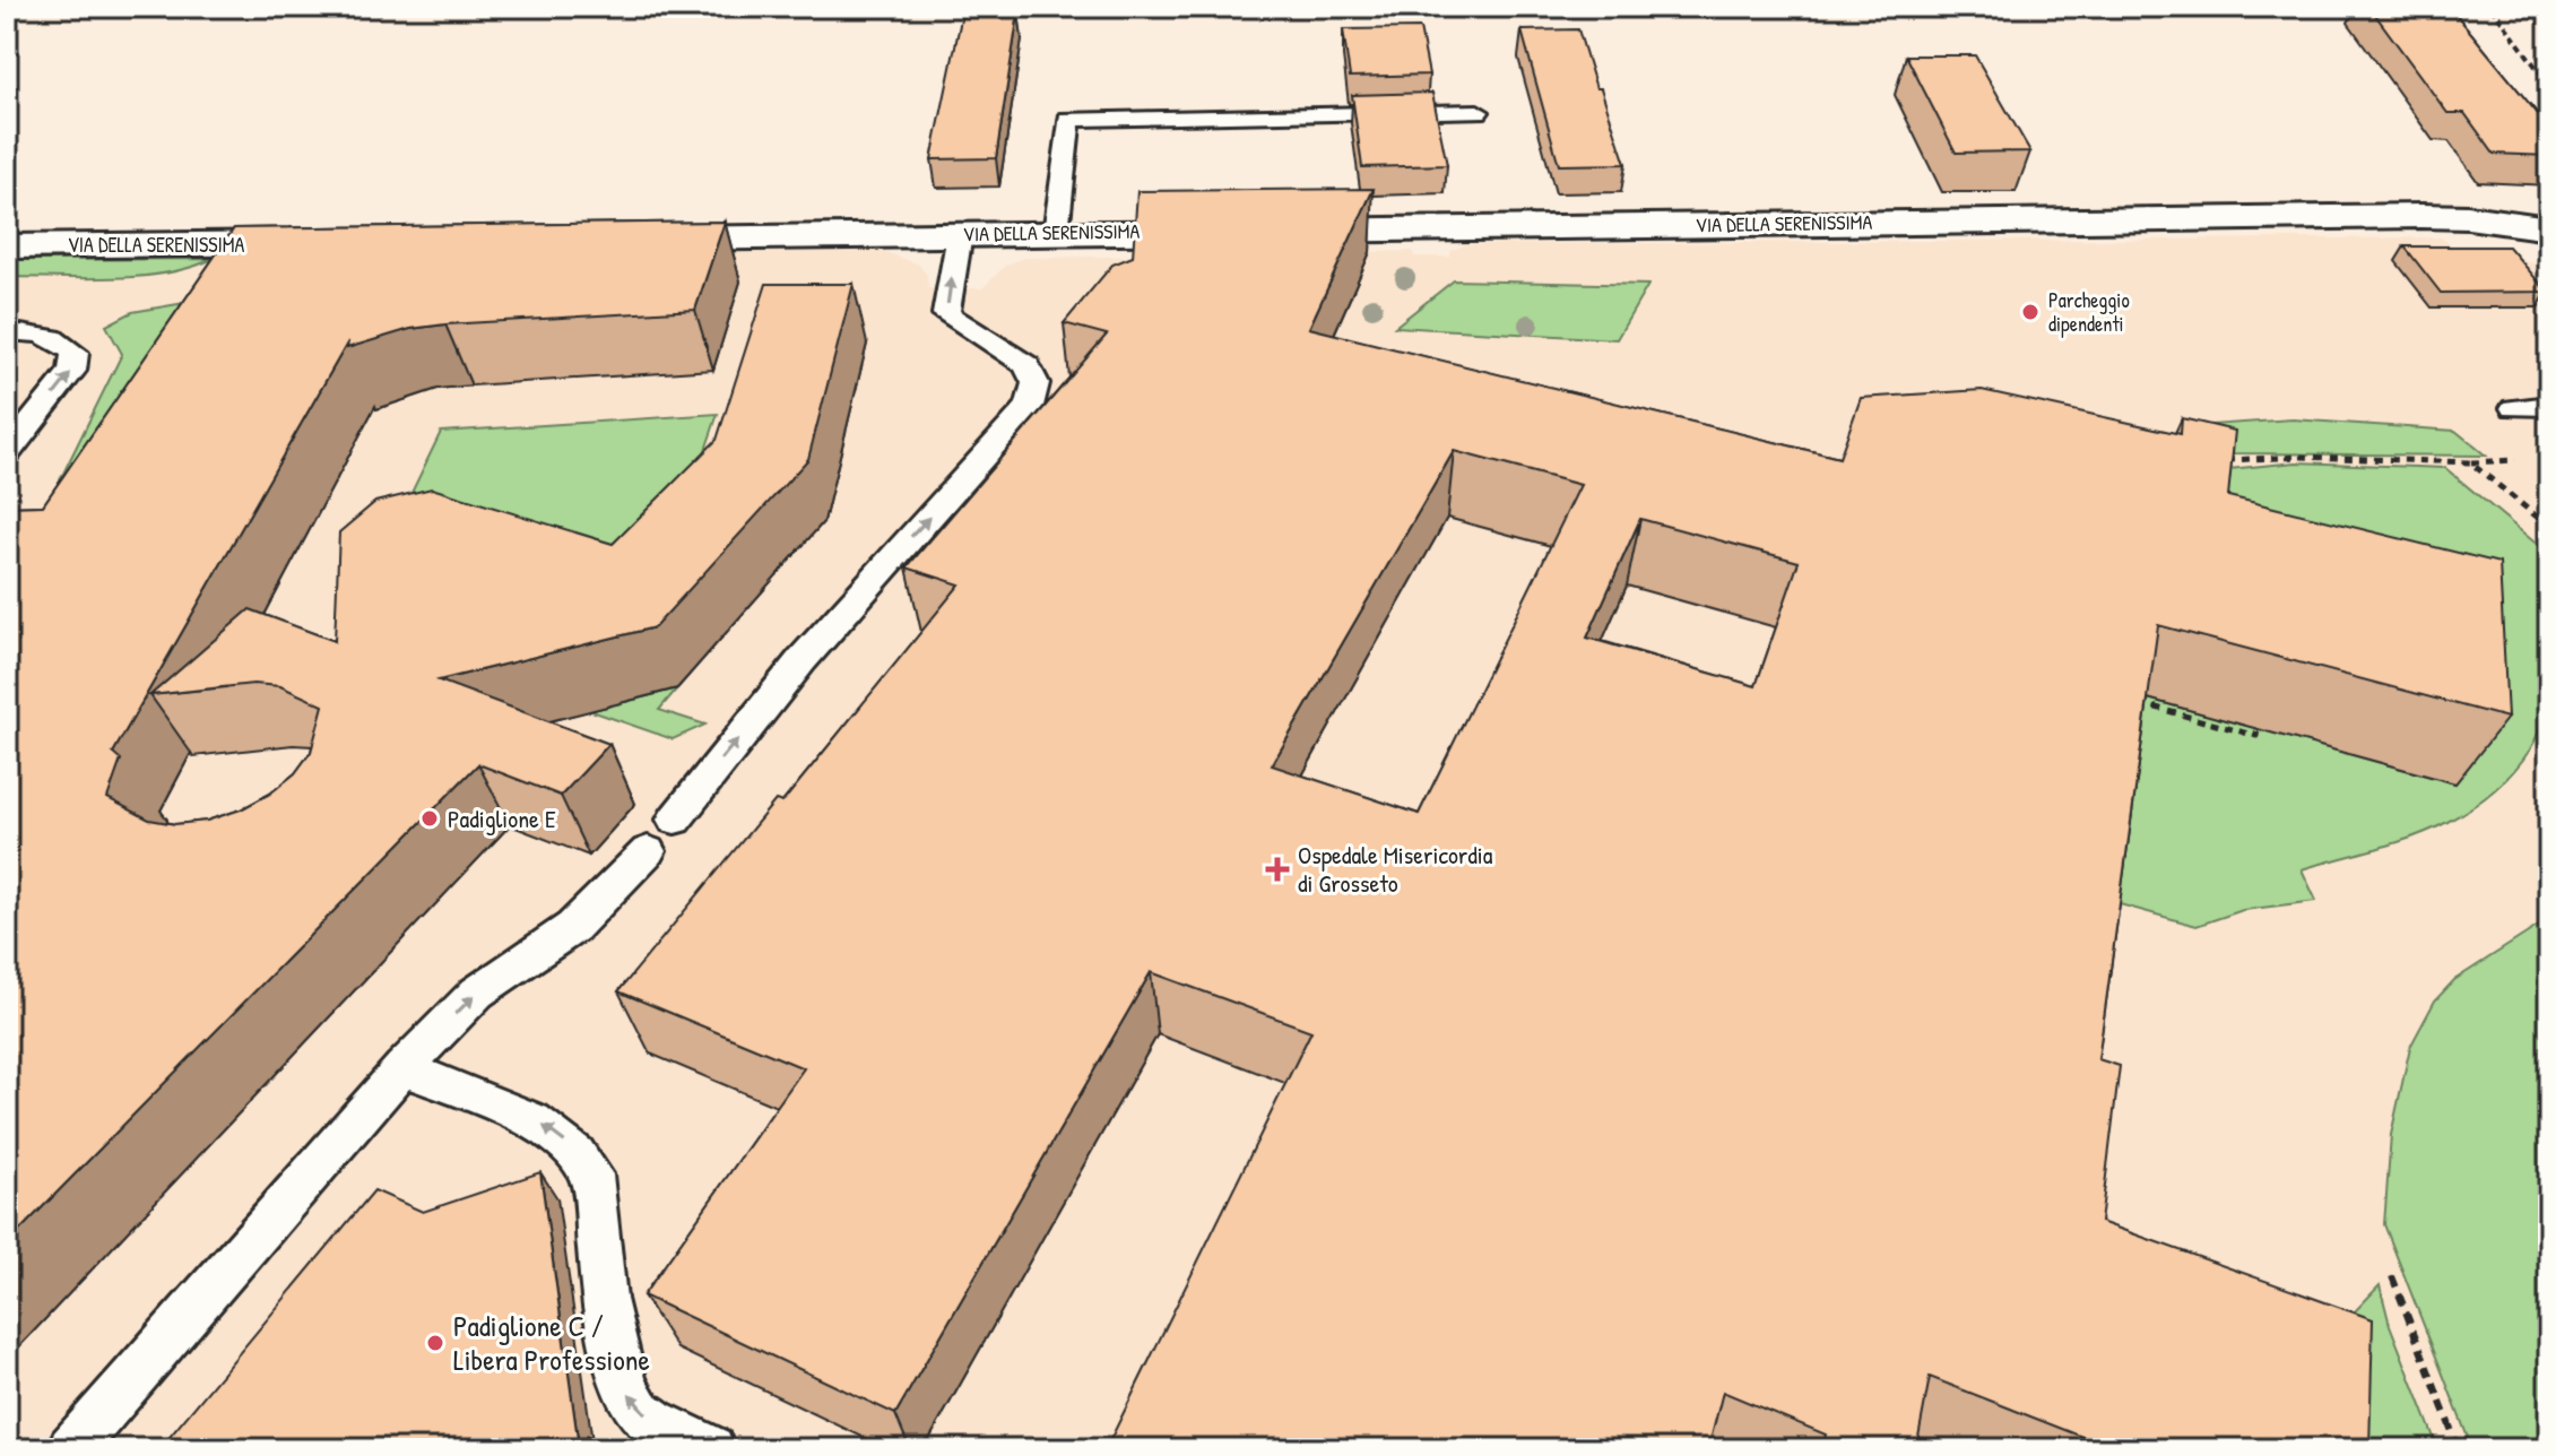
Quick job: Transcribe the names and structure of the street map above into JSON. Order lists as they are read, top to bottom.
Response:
{
  "streets": {
    "street": ["VIA DELLA SERENISSIMA"]
  },
  "places": {
    "other": ["Parcheggio dipendenti", "Padiglione E", "Padiglione C / Libera Professione"],
    "health": ["Ospedale Misericordia di Grosseto"]
  }
}
